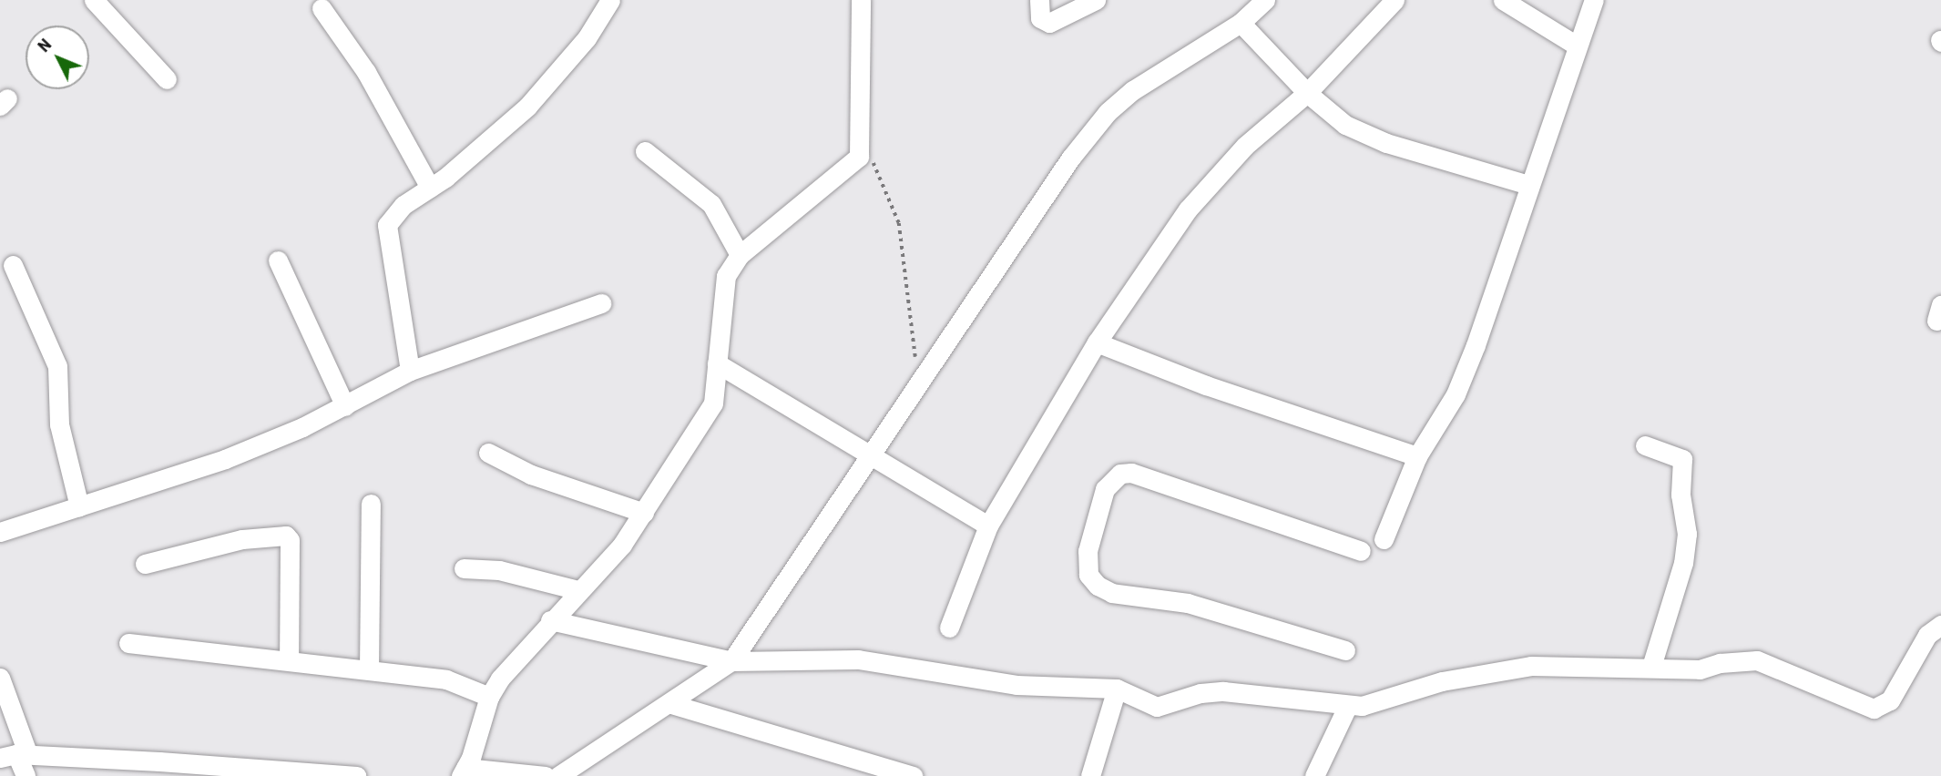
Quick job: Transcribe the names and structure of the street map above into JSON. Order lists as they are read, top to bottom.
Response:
{
  "north": "top left"
}
